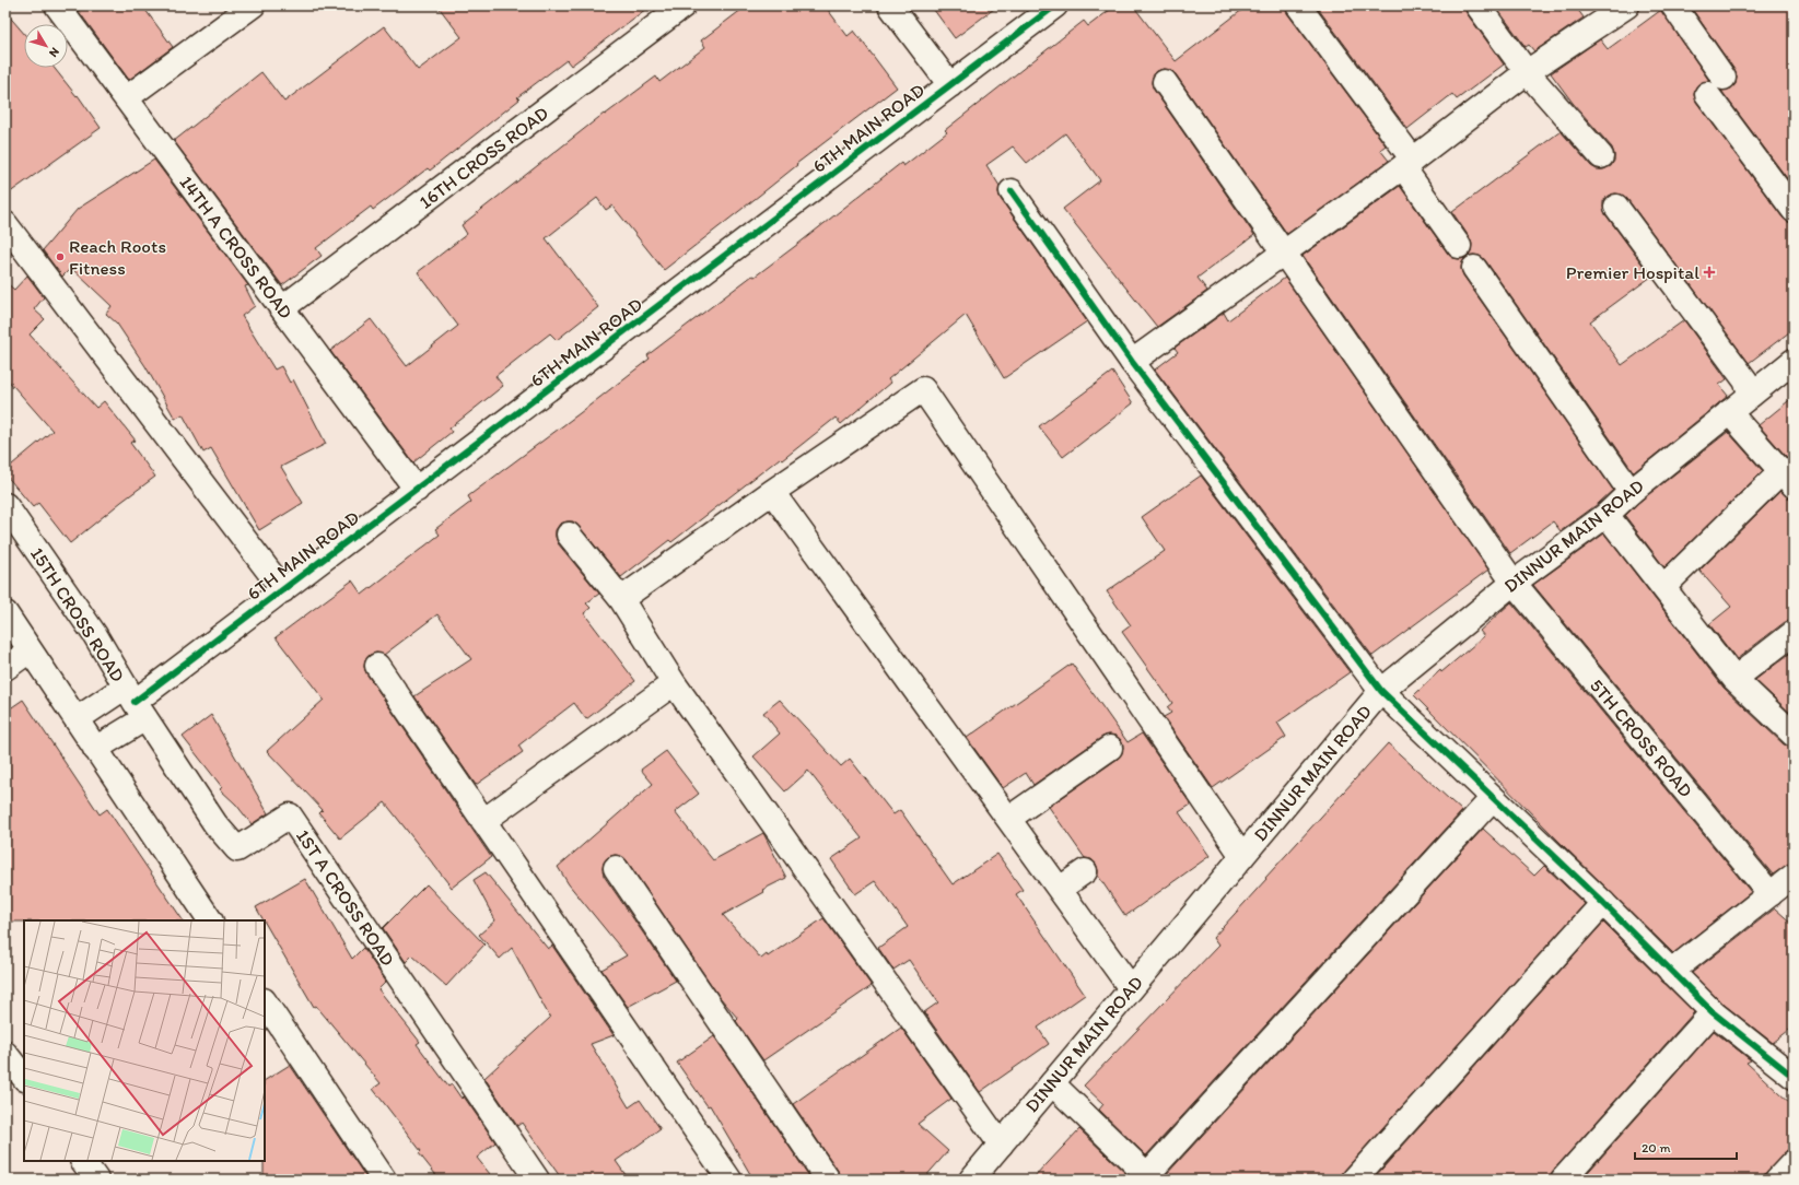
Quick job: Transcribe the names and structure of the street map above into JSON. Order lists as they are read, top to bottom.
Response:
{
  "streets": {
    "street": [
      "6TH MAIN ROAD",
      "16TH CROSS ROAD",
      "14TH A CROSS ROAD",
      "DINNUR MAIN ROAD",
      "15TH CROSS ROAD",
      "5TH CROSS ROAD",
      "1ST A CROSS ROAD"
    ]
  },
  "crossings": [
    ["6TH MAIN ROAD", "14TH A CROSS ROAD"],
    ["6TH MAIN ROAD", "15TH CROSS ROAD"],
    ["6TH MAIN ROAD", "1ST A CROSS ROAD"],
    ["16TH CROSS ROAD", "14TH A CROSS ROAD"],
    ["DINNUR MAIN ROAD", "5TH CROSS ROAD"],
    ["15TH CROSS ROAD", "1ST A CROSS ROAD"]
  ],
  "places": {
    "other": ["Reach Roots Fitness"],
    "health": ["Premier Hospital"]
  },
  "scale_bar": "20 m",
  "north": "bottom right"
}
